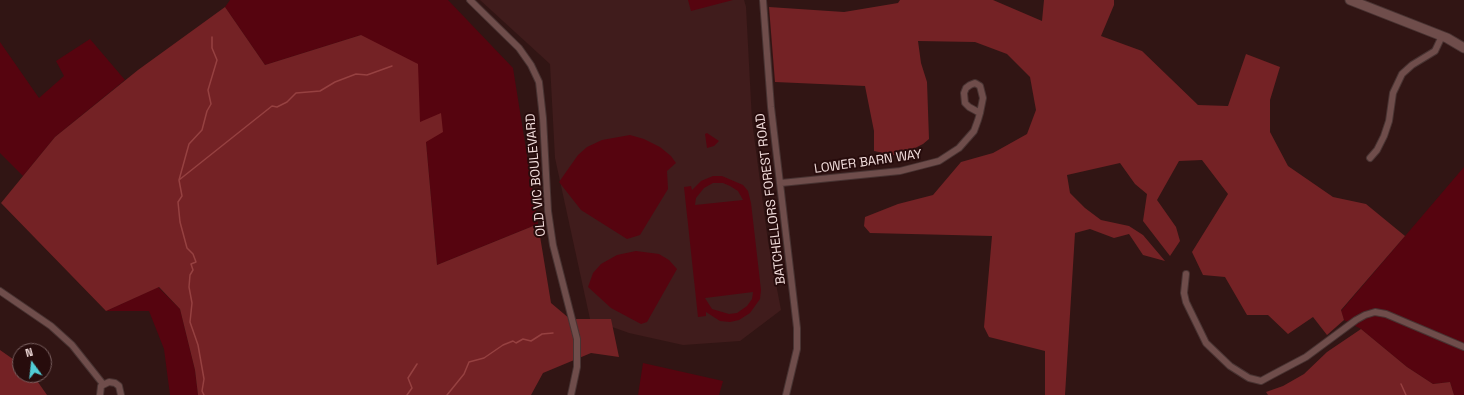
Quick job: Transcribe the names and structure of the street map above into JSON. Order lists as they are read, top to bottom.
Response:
{
  "streets": {
    "street": ["LOWER BARN WAY", "OLD VIC BOULEVARD", "BATCHELLORS FOREST ROAD"]
  },
  "crossings": [
    ["LOWER BARN WAY", "BATCHELLORS FOREST ROAD"]
  ],
  "north": "top"
}
